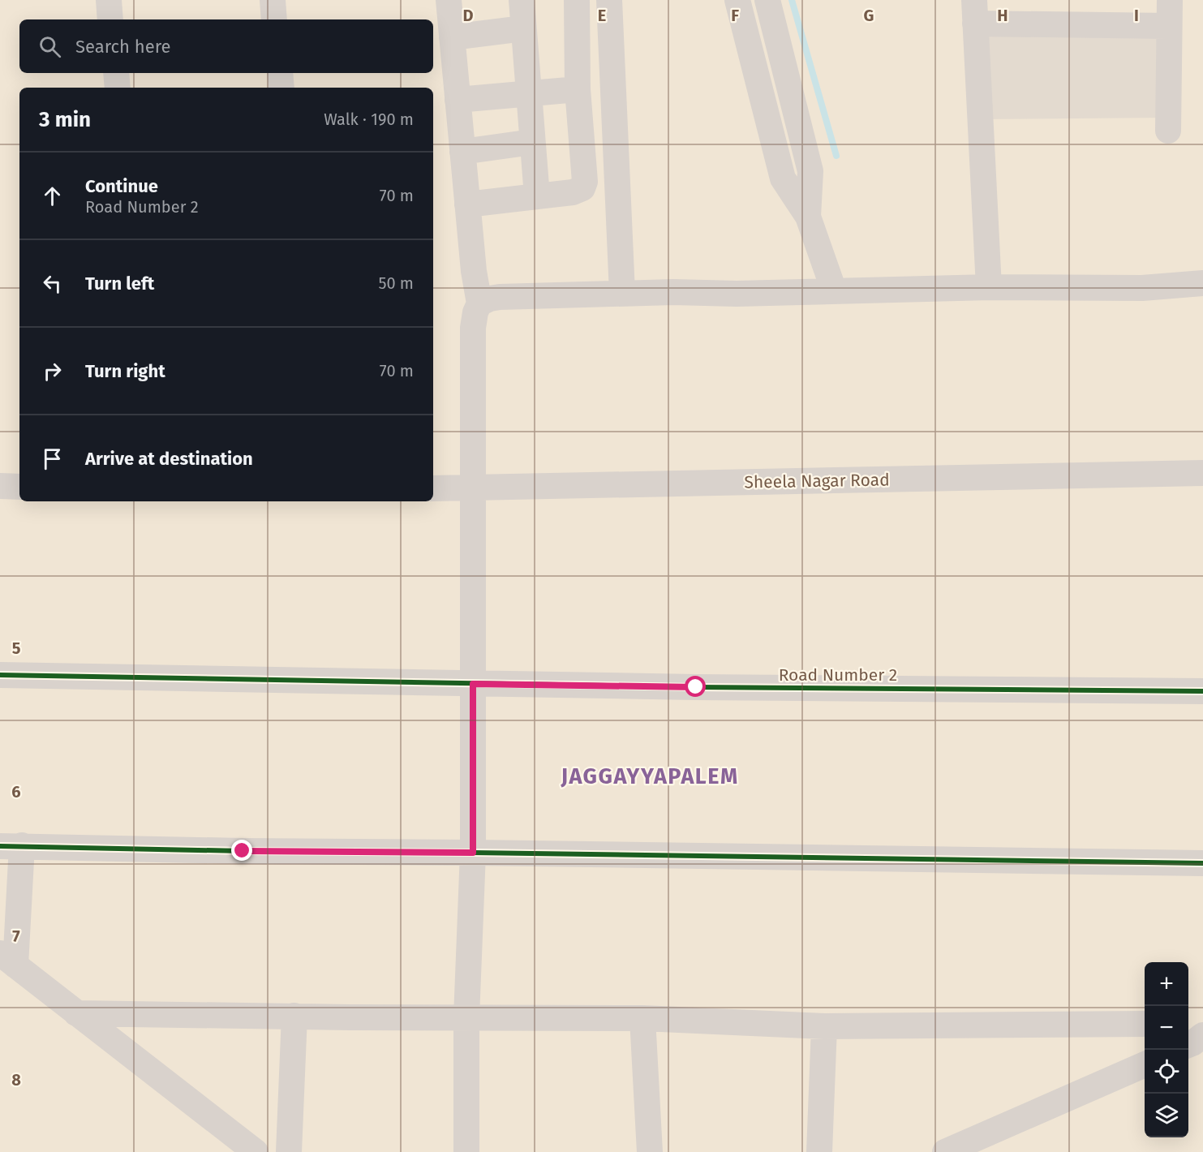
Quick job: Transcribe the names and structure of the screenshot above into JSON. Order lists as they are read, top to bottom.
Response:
{
  "streets": {
    "street": ["Sheela Nagar Road", "Road Number 2"]
  },
  "districts": ["JAGGAYYAPALEM"],
  "page": {
    "search": "Search here",
    "heading": ["3 min", "Walk · 190 m"],
    "list": [
      ["Continue", "Road Number 2", "70 m"],
      ["Turn left", "50 m"],
      ["Turn right", "70 m"],
      "Arrive at destination"
    ],
    "map_buttons": ["+", "−"]
  },
  "grid": {
    "columns": [
      "D",
      "E",
      "F",
      "G",
      "H",
      "I"
    ],
    "rows": [
      "5",
      "6",
      "7",
      "8"
    ]
  }
}
